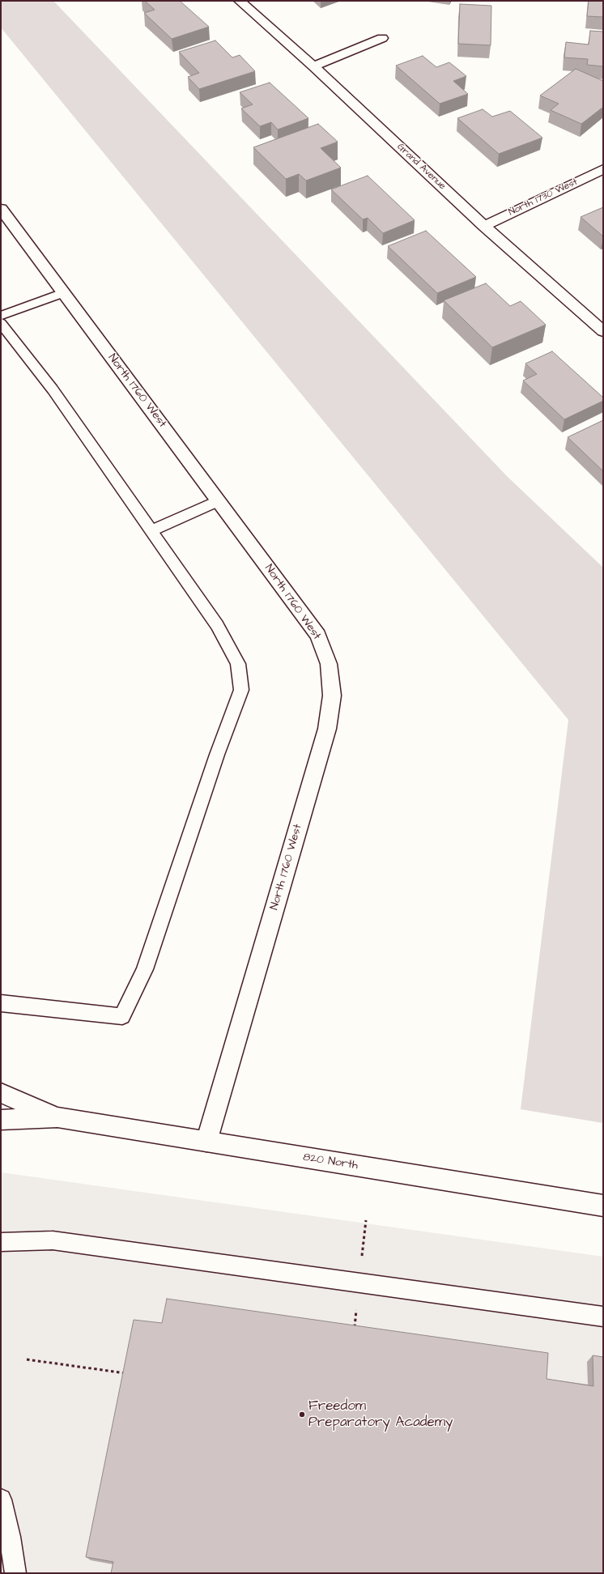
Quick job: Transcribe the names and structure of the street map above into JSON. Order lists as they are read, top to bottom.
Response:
{
  "streets": {
    "street": [
      "Grand Avenue",
      "North 1730 West",
      "North 1760 West",
      "820 North"
    ]
  },
  "crossings": [
    ["Grand Avenue", "North 1730 West"],
    ["North 1760 West", "820 North"]
  ],
  "places": ["Freedom Preparatory Academy"]
}
